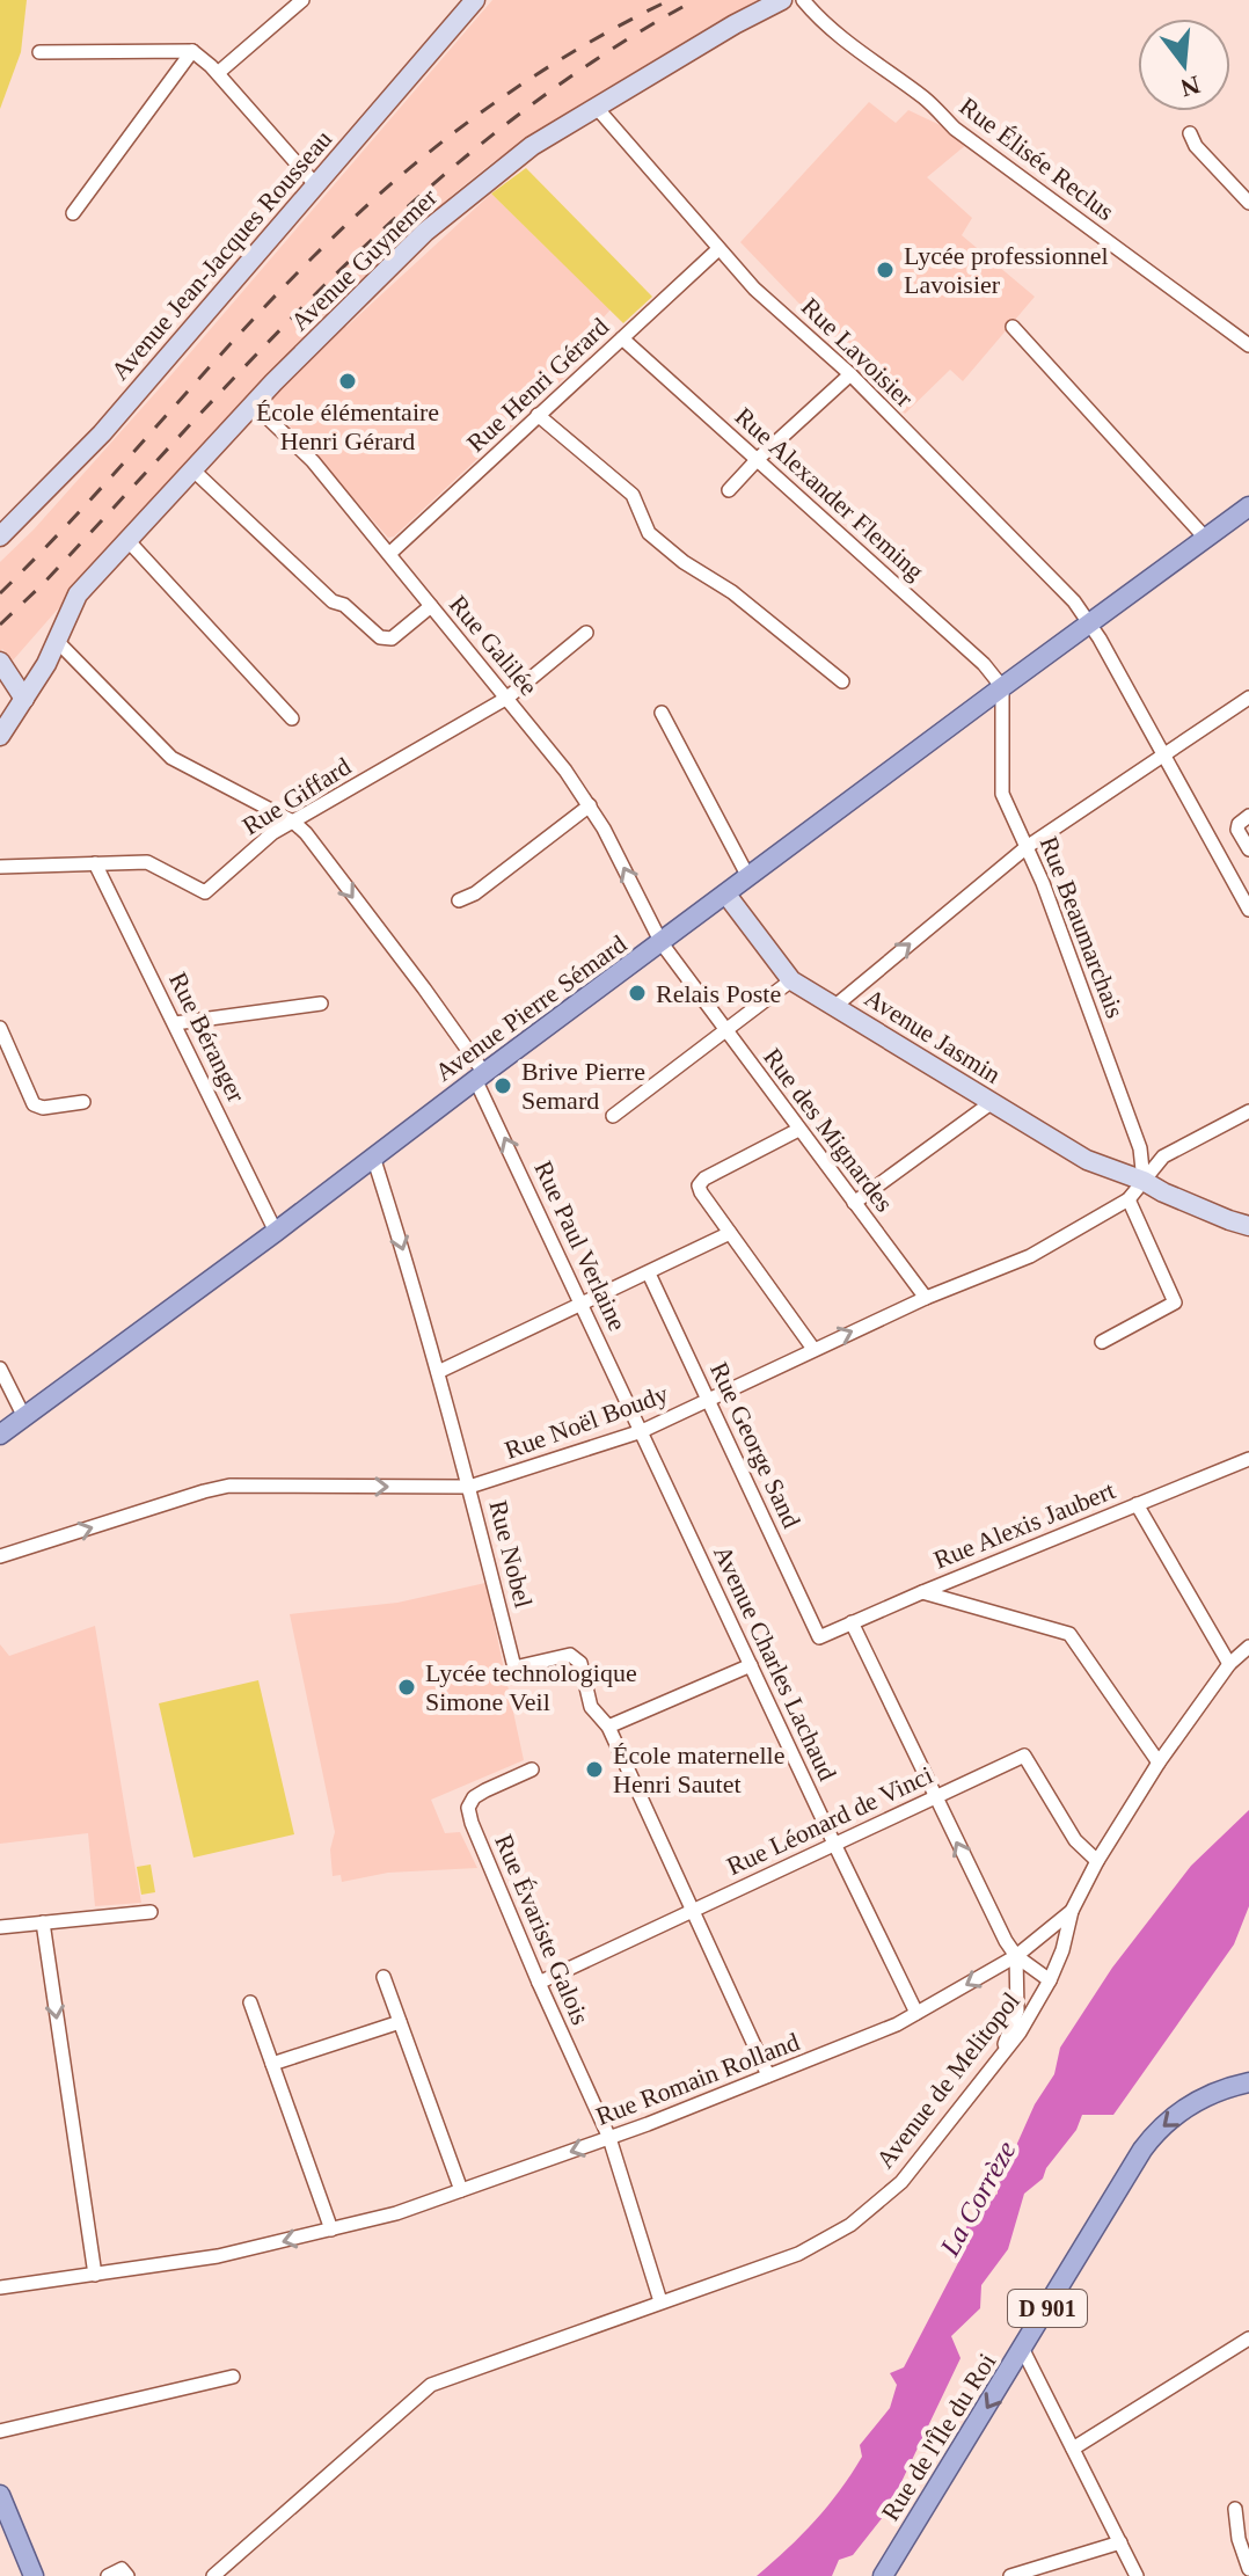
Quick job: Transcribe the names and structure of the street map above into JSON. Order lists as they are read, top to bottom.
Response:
{
  "streets": {
    "main road": [
      "Avenue Jean-Jacques Rousseau",
      "Avenue Guynemer",
      "Avenue Pierre Sémard",
      "Avenue Jasmin",
      "D 901",
      "Rue de l'Île du Roi"
    ],
    "street": [
      "Rue Élisée Reclus",
      "Rue Lavoisier",
      "Rue Henri Gérard",
      "Rue Alexander Fleming",
      "Rue Galilée",
      "Rue Giffard",
      "Rue Beaumarchais",
      "Rue Béranger",
      "Rue des Mignardes",
      "Rue Paul Verlaine",
      "Rue Noël Boudy",
      "Rue George Sand",
      "Rue Alexis Jaubert",
      "Rue Nobel",
      "Avenue Charles Lachaud",
      "Rue Léonard de Vinci",
      "Rue Évariste Galois",
      "Rue Romain Rolland",
      "Avenue de Melitopol"
    ]
  },
  "crossings": [
    ["Avenue Guynemer", "Rue Lavoisier"],
    ["Avenue Guynemer", "Rue Galilée"],
    ["Rue Lavoisier", "Rue Henri Gérard"],
    ["Rue Lavoisier", "Avenue Pierre Sémard"],
    ["Rue Henri Gérard", "Rue Alexander Fleming"],
    ["Rue Henri Gérard", "Rue Galilée"],
    ["Rue Alexander Fleming", "Rue Beaumarchais"],
    ["Rue Alexander Fleming", "Avenue Pierre Sémard"],
    ["Rue Galilée", "Rue Giffard"],
    ["Rue Galilée", "Avenue Pierre Sémard"],
    ["Rue Galilée", "Rue des Mignardes"],
    ["Rue Giffard", "Rue Béranger"],
    ["Rue Giffard", "Rue Paul Verlaine"],
    ["Rue Beaumarchais", "Avenue Pierre Sémard"],
    ["Rue Beaumarchais", "Avenue Jasmin"],
    ["Rue Beaumarchais", "Rue Noël Boudy"],
    ["Avenue Pierre Sémard", "Avenue Jasmin"],
    ["Avenue Pierre Sémard", "Rue Béranger"],
    ["Avenue Pierre Sémard", "Rue des Mignardes"],
    ["Avenue Pierre Sémard", "Rue Paul Verlaine"],
    ["Avenue Pierre Sémard", "Rue Nobel"],
    ["Avenue Jasmin", "Rue Noël Boudy"],
    ["Rue des Mignardes", "Rue Noël Boudy"],
    ["Rue Paul Verlaine", "Rue Noël Boudy"],
    ["Rue Paul Verlaine", "Avenue Charles Lachaud"],
    ["Rue Noël Boudy", "Rue George Sand"],
    ["Rue Noël Boudy", "Rue Nobel"],
    ["Rue Noël Boudy", "Avenue Charles Lachaud"],
    ["Rue George Sand", "Rue Alexis Jaubert"],
    ["Avenue Charles Lachaud", "Rue Léonard de Vinci"],
    ["Avenue Charles Lachaud", "Rue Romain Rolland"],
    ["Rue Léonard de Vinci", "Rue Évariste Galois"],
    ["Rue Léonard de Vinci", "Rue Romain Rolland"],
    ["Rue Évariste Galois", "Rue Romain Rolland"],
    ["Rue Évariste Galois", "Avenue de Melitopol"],
    ["Rue Romain Rolland", "Avenue de Melitopol"]
  ],
  "one_way": ["Rue Noël Boudy", "Rue de l'Île du Roi"],
  "water": ["La Corrèze"],
  "places": [
    "Lycée professionnel Lavoisier",
    "École élémentaire Henri Gérard",
    "Relais Poste",
    "Brive Pierre Semard",
    "Lycée technologique Simone Veil",
    "École maternelle Henri Sautet"
  ],
  "north": "bottom"
}
